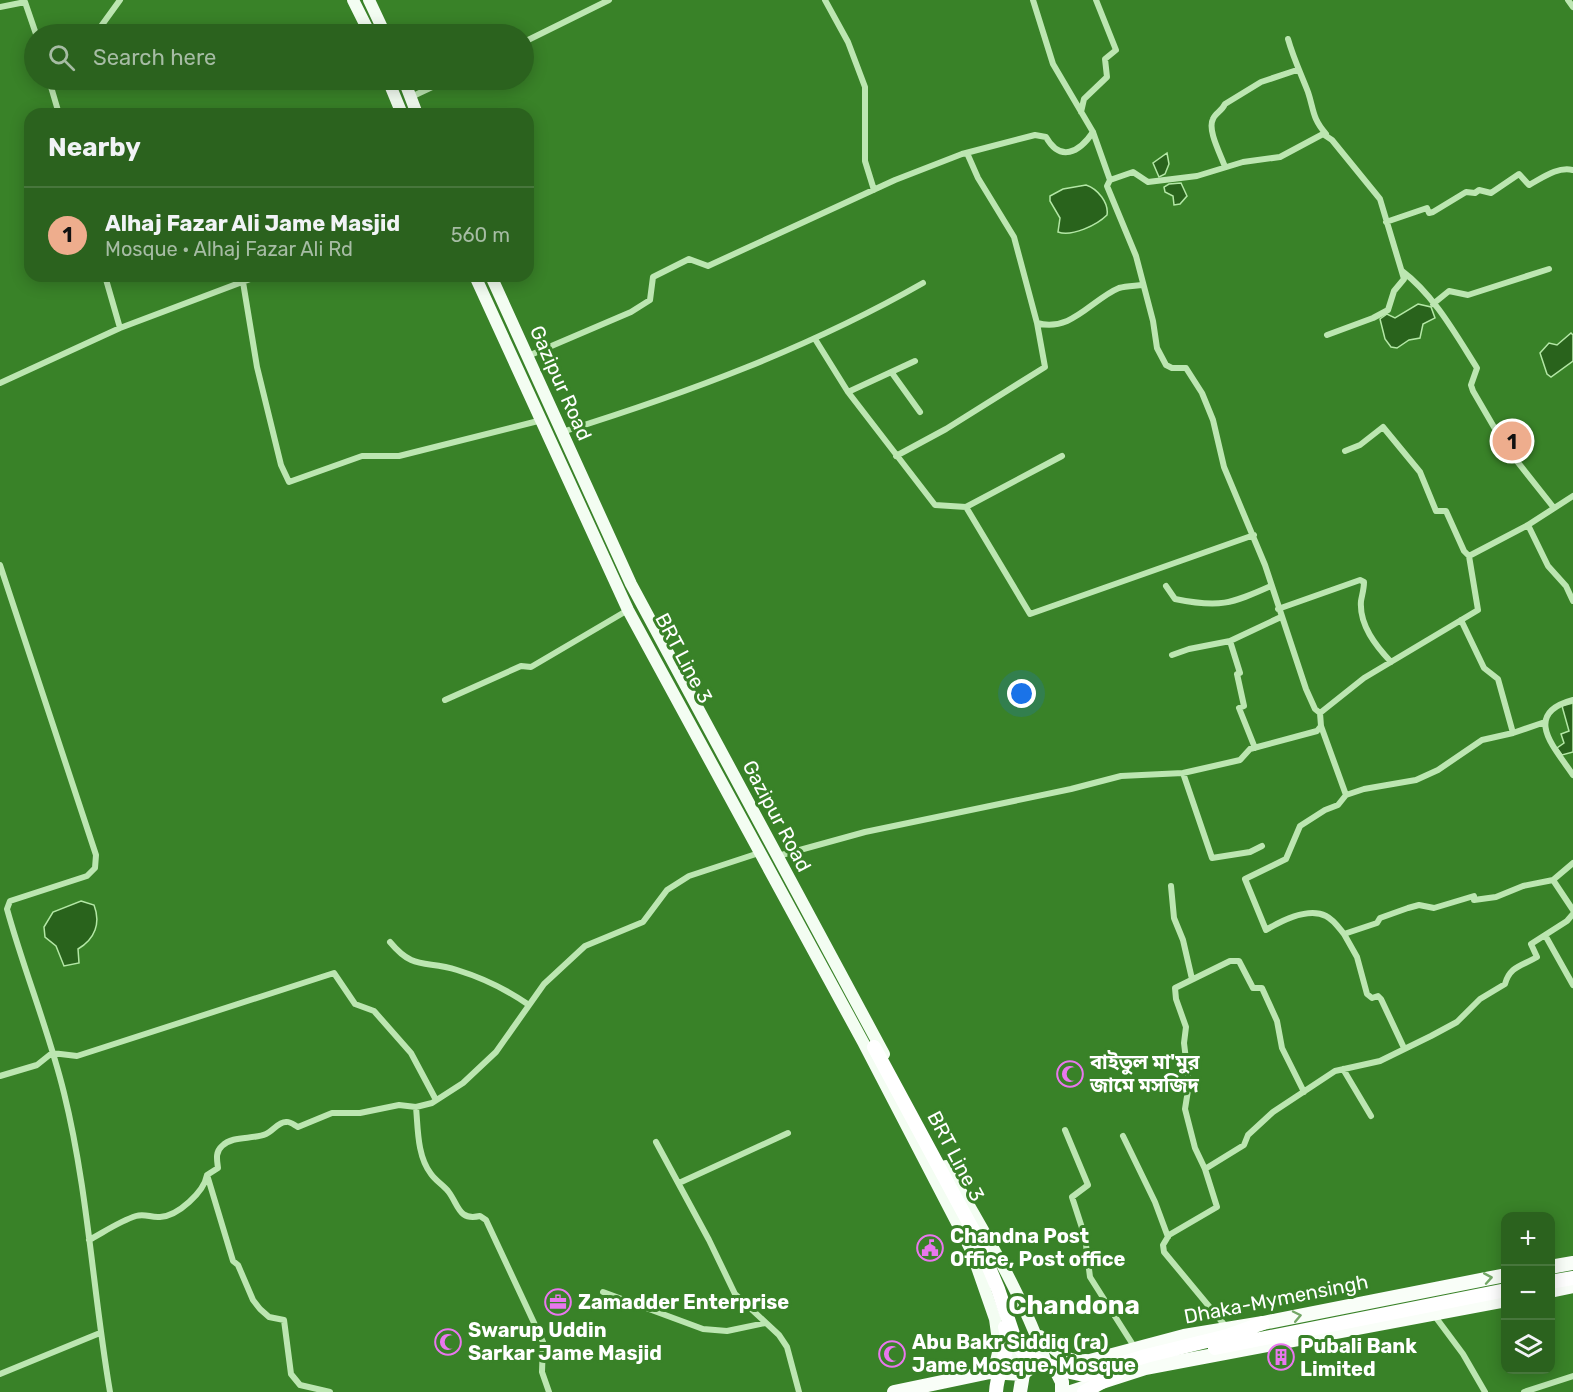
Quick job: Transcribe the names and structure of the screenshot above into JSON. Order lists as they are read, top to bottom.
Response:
{
  "streets": {
    "highway": ["BRT Line 3", "Dhaka-Mymensingh"],
    "main road": ["Gazipur Road"]
  },
  "crossings": [
    ["Gazipur Road", "BRT Line 3"],
    ["Gazipur Road", "Dhaka-Mymensingh"],
    ["BRT Line 3", "Dhaka-Mymensingh"]
  ],
  "districts": ["Chandona"],
  "places": {
    "mosque": ["বাইতুল মা'মুর জামে মসজিদ", "Swarup Uddin Sarkar Jame Masjid", "Abu Bakr Siddiq (ra) Jame Mosque, Mosque"],
    "public building": ["Chandna Post Office, Post office"],
    "office": ["Zamadder Enterprise"],
    "building": ["Pubali Bank Limited"]
  },
  "page": {
    "search": "Search here",
    "heading": "Nearby",
    "list": [
      {
        "mark": "1",
        "name": "Alhaj Fazar Ali Jame Masjid",
        "note": "Mosque · Alhaj Fazar Ali Rd",
        "value": "560 m"
      }
    ],
    "pins": "1",
    "map_buttons": ["+", "−"]
  }
}
